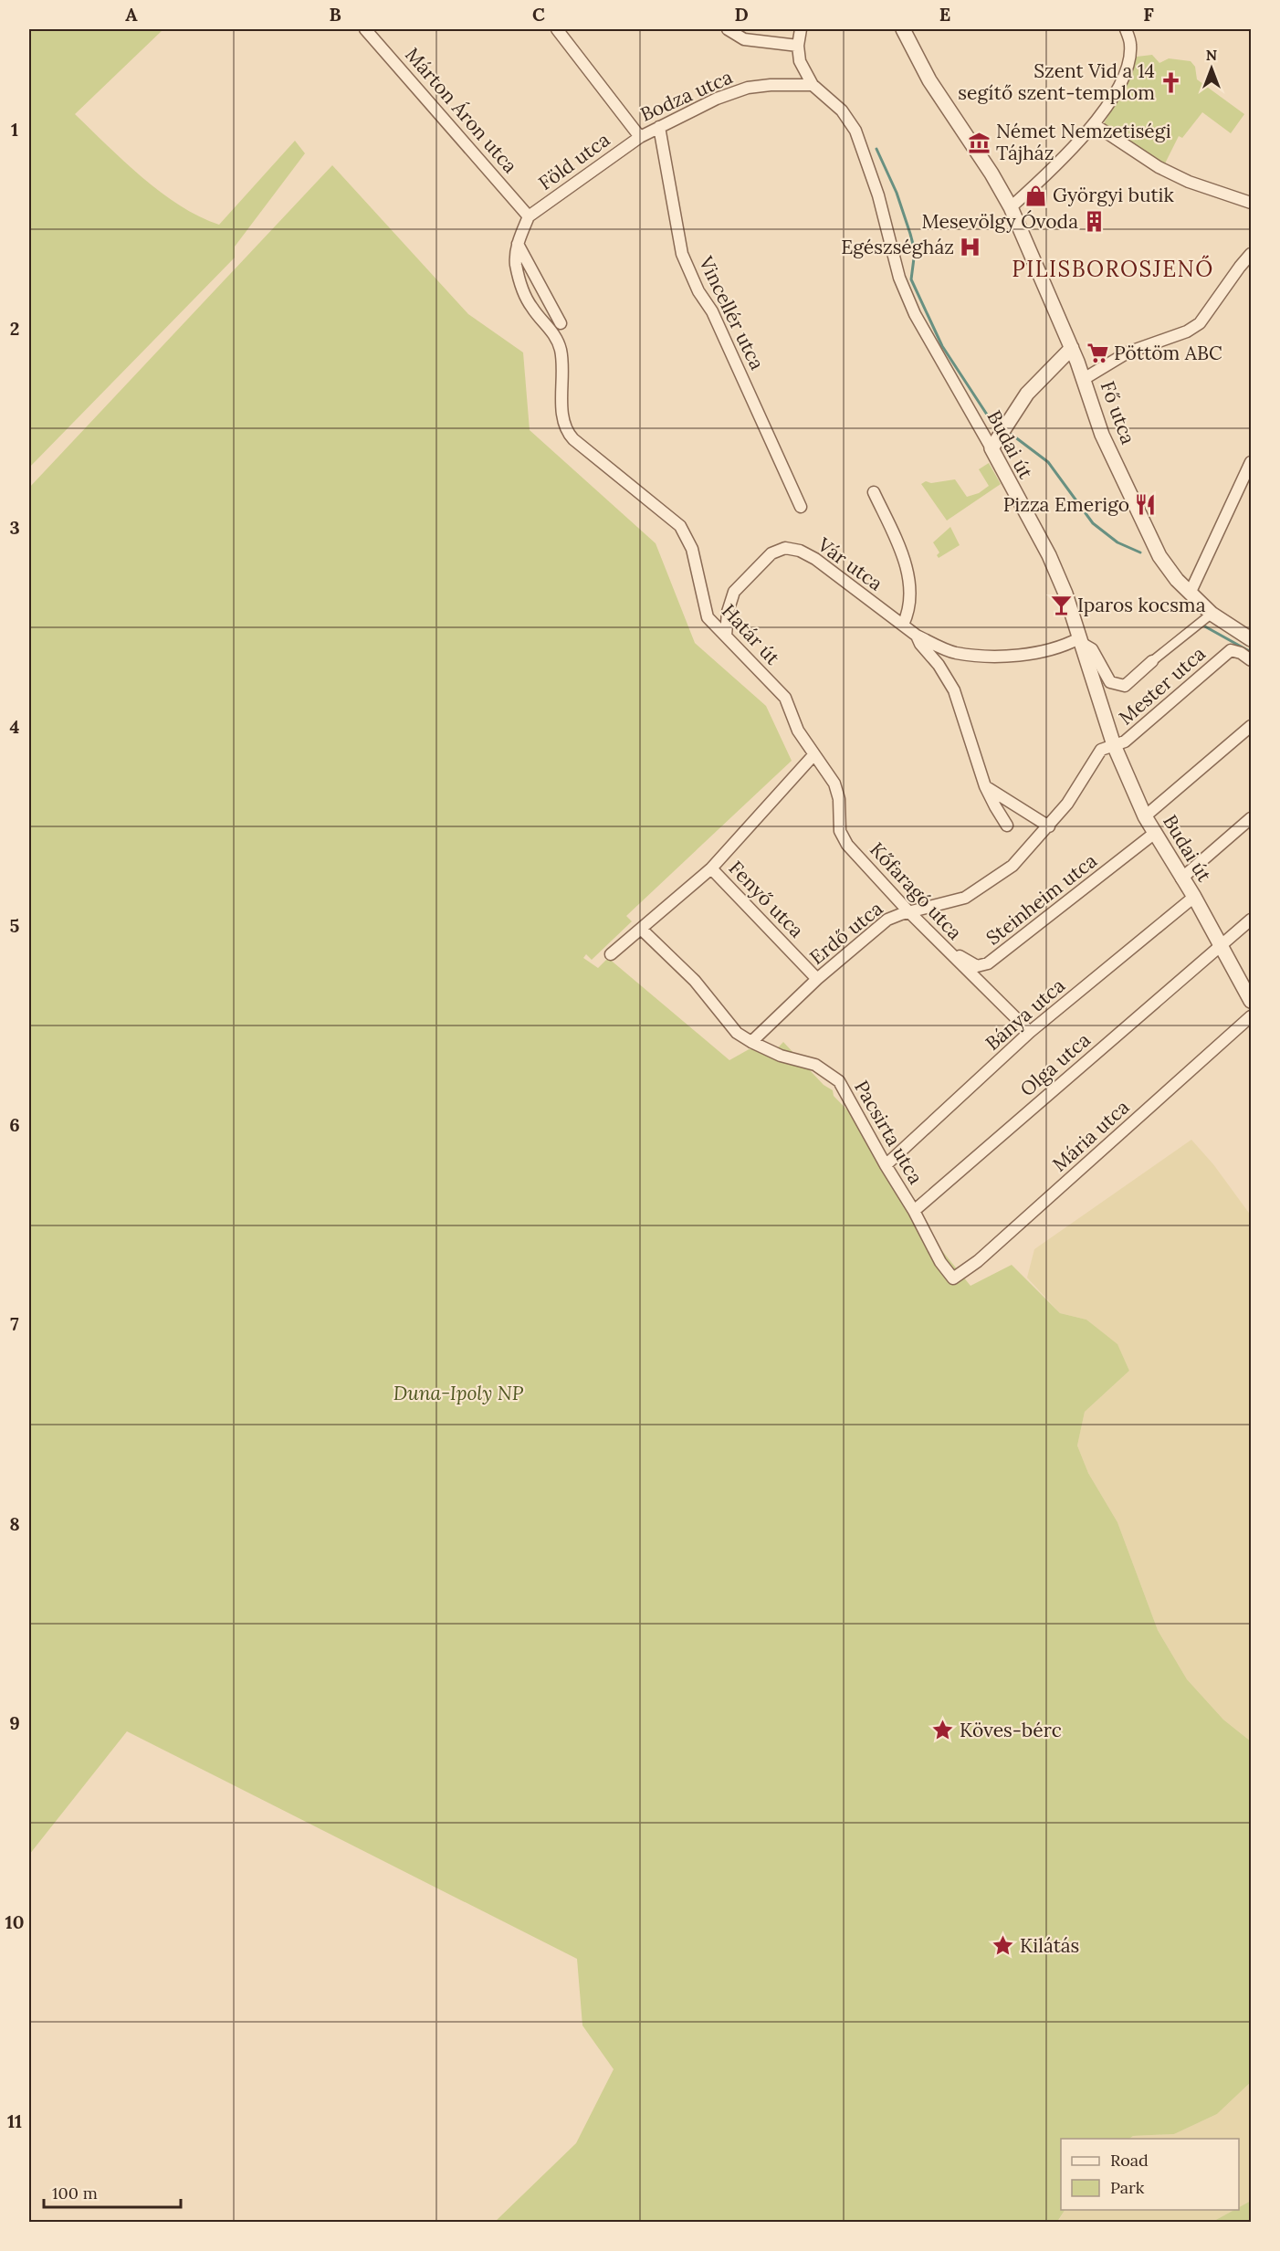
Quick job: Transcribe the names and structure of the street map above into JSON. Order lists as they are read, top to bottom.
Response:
{
  "streets": {
    "street": [
      "Bodza utca",
      "Márton Áron utca",
      "Föld utca",
      "Vincellér utca",
      "Fő utca",
      "Budai út",
      "Vár utca",
      "Határ út",
      "Mester utca",
      "Kőfaragó utca",
      "Fenyő utca",
      "Steinheim utca",
      "Erdő utca",
      "Bánya utca",
      "Olga utca",
      "Pacsirta utca",
      "Mária utca"
    ]
  },
  "crossings": [
    ["Bodza utca", "Föld utca"],
    ["Bodza utca", "Vincellér utca"],
    ["Bodza utca", "Budai út"],
    ["Márton Áron utca", "Föld utca"],
    ["Budai út", "Mester utca"],
    ["Budai út", "Steinheim utca"],
    ["Budai út", "Erdő utca"],
    ["Budai út", "Bánya utca"],
    ["Budai út", "Olga utca"],
    ["Vár utca", "Határ út"],
    ["Határ út", "Kőfaragó utca"],
    ["Mester utca", "Erdő utca"],
    ["Kőfaragó utca", "Steinheim utca"],
    ["Kőfaragó utca", "Erdő utca"],
    ["Kőfaragó utca", "Bánya utca"],
    ["Fenyő utca", "Erdő utca"],
    ["Erdő utca", "Pacsirta utca"],
    ["Bánya utca", "Pacsirta utca"],
    ["Olga utca", "Pacsirta utca"],
    ["Pacsirta utca", "Mária utca"]
  ],
  "districts": ["PILISBOROSJENŐ"],
  "parks": ["Duna-Ipoly NP"],
  "places": {
    "church": ["Szent Vid a 14 segítő szent-templom"],
    "museum": ["Német Nemzetiségi Tájház"],
    "shop": ["Györgyi butik"],
    "building": ["Mesevölgy Óvoda"],
    "hospital": ["Egészségház"],
    "supermarket": ["Pöttöm ABC"],
    "restaurant": ["Pizza Emerigo"],
    "bar": ["Iparos kocsma"],
    "place": ["Köves-bérc", "Kilátás"]
  },
  "legend": ["Road", "Park"],
  "scale_bar": "100 m",
  "north": "top",
  "grid": {
    "columns": [
      "A",
      "B",
      "C",
      "D",
      "E",
      "F"
    ],
    "rows": [
      "1",
      "2",
      "3",
      "4",
      "5",
      "6",
      "7",
      "8",
      "9",
      "10",
      "11"
    ]
  }
}
